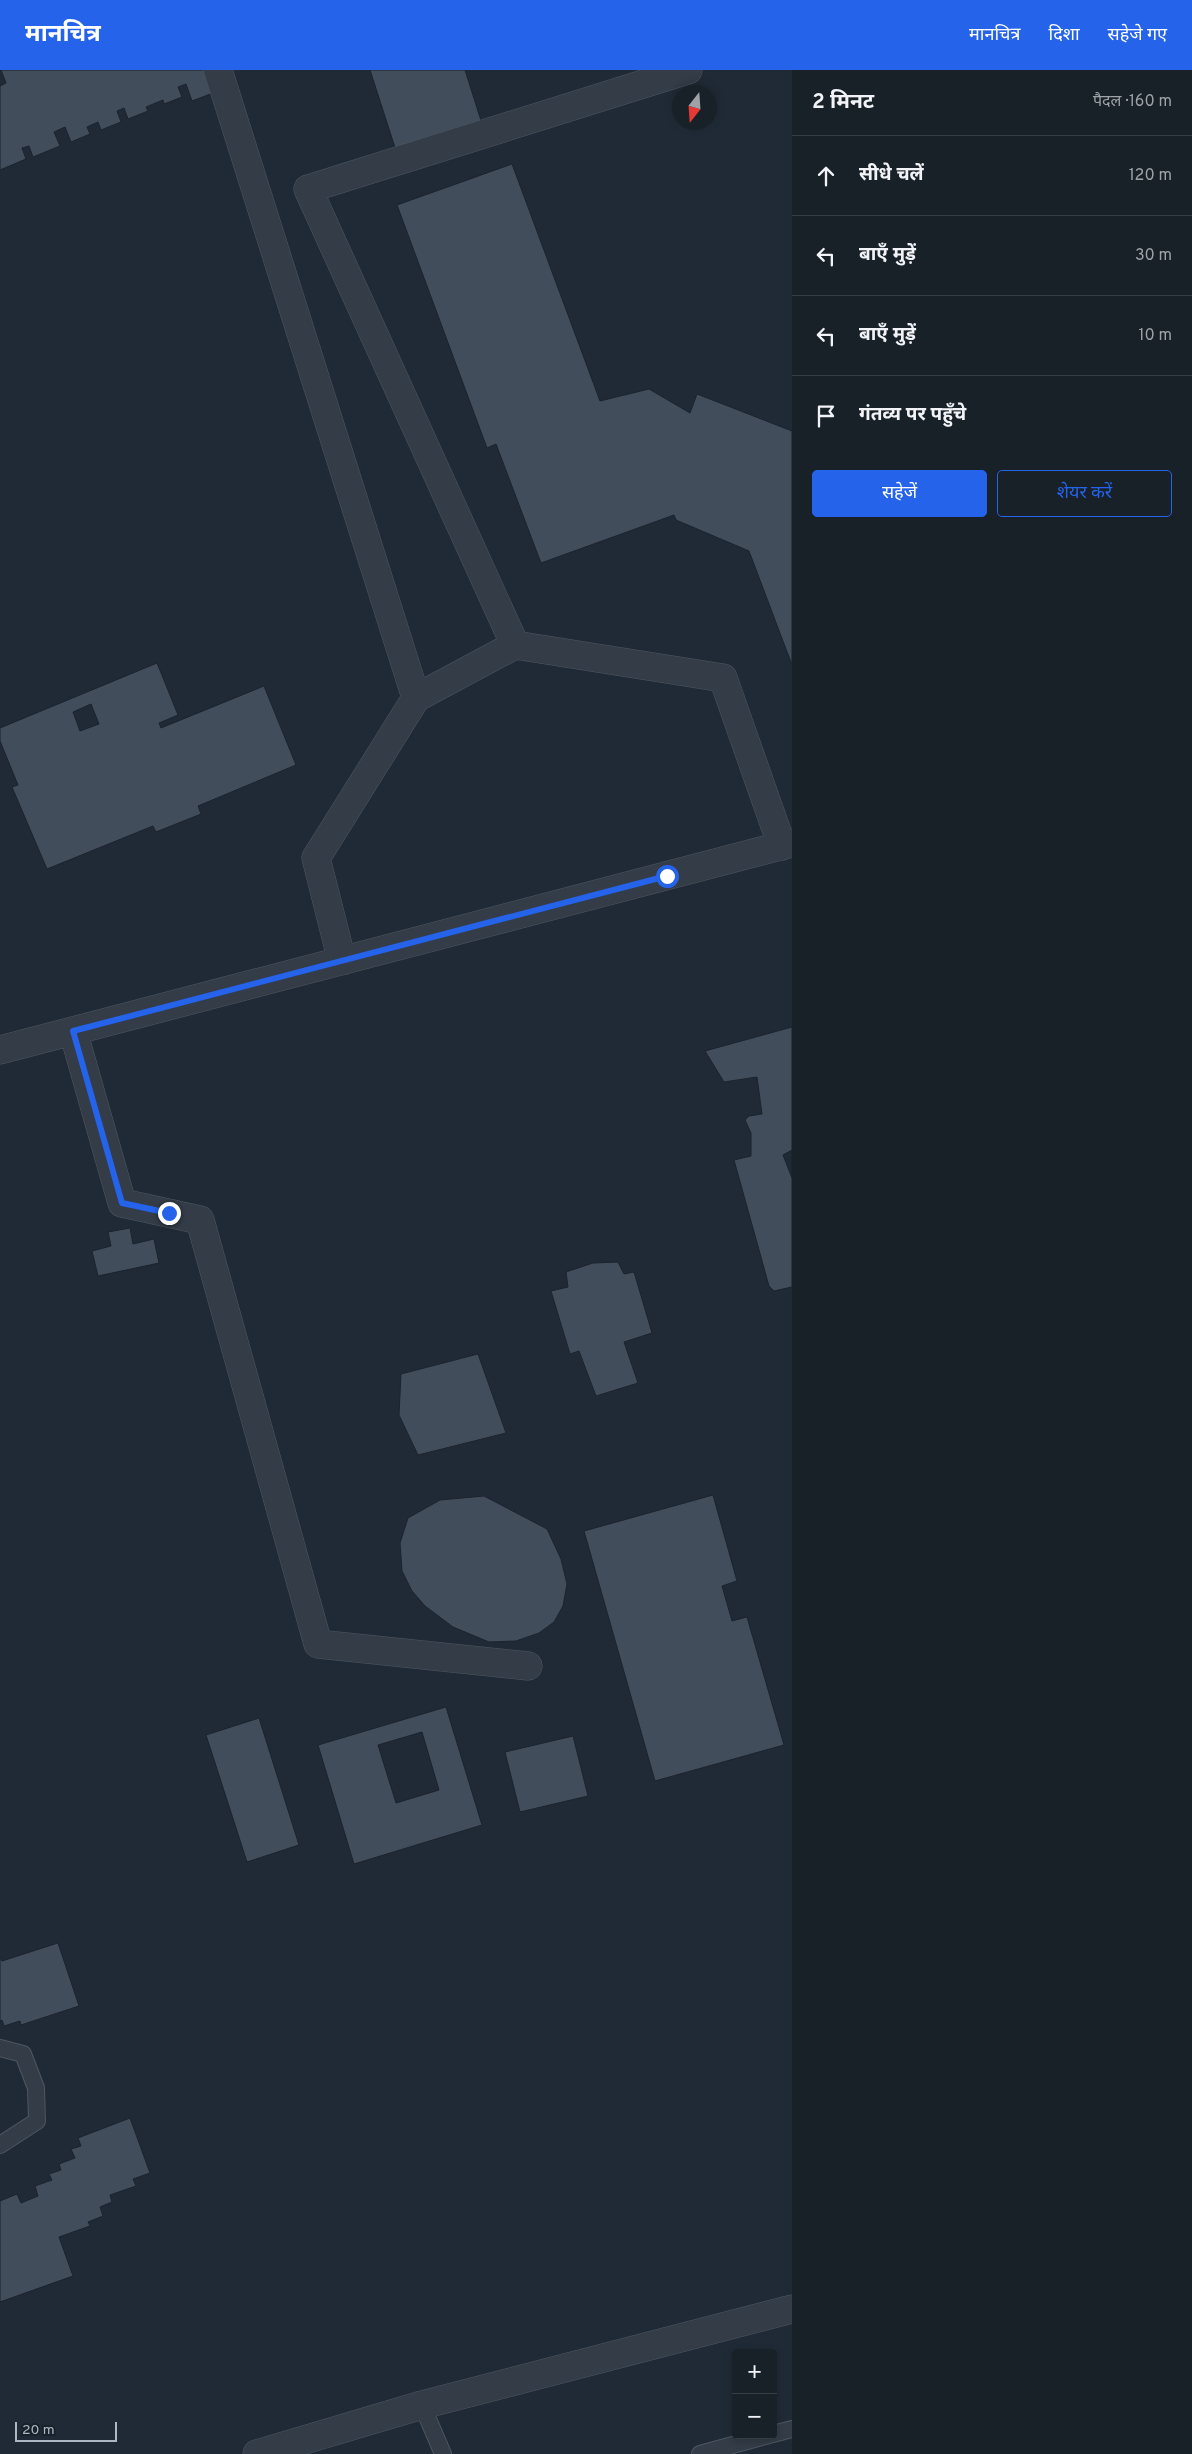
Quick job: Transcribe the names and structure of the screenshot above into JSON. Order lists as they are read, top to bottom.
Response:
{
  "scale_bar": "20 m",
  "north": "bottom",
  "page": {
    "header": "मानचित्र",
    "nav": ["मानचित्र", "दिशा", "सहेजे गए"],
    "heading": ["2 मिनट", "पैदल · 160 m"],
    "list": [
      ["सीधे चलें", "120 m"],
      ["बाएँ मुड़ें", "30 m"],
      ["बाएँ मुड़ें", "10 m"],
      "गंतव्य पर पहुँचे"
    ],
    "buttons": ["सहेजें", "शेयर करें"],
    "map_buttons": ["+", "−"],
    "scale": "20 m"
  }
}
